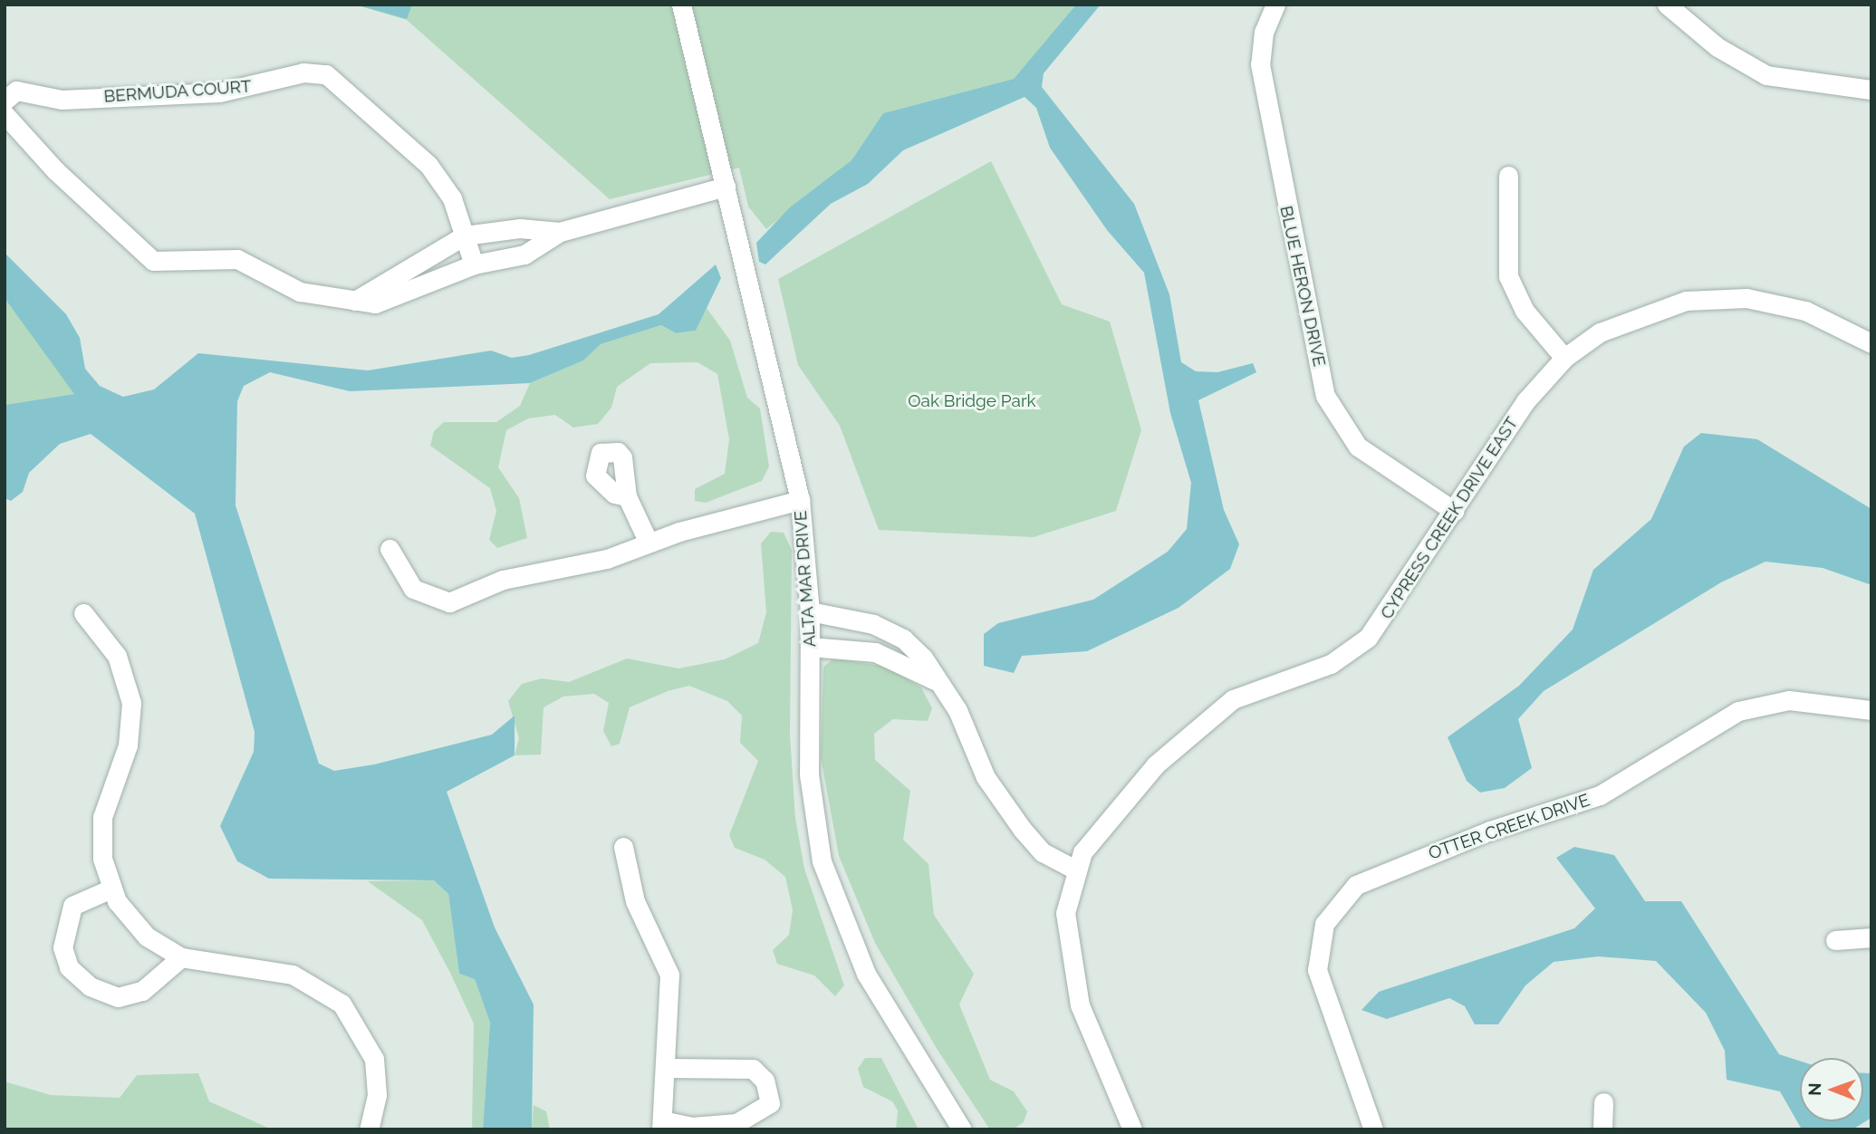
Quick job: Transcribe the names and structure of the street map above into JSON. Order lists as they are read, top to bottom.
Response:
{
  "streets": {
    "street": [
      "BERMUDA COURT",
      "BLUE HERON DRIVE",
      "CYPRESS CREEK DRIVE EAST",
      "ALTA MAR DRIVE",
      "OTTER CREEK DRIVE"
    ]
  },
  "crossings": [
    ["BLUE HERON DRIVE", "CYPRESS CREEK DRIVE EAST"]
  ],
  "parks": ["Oak Bridge Park"],
  "north": "left"
}
